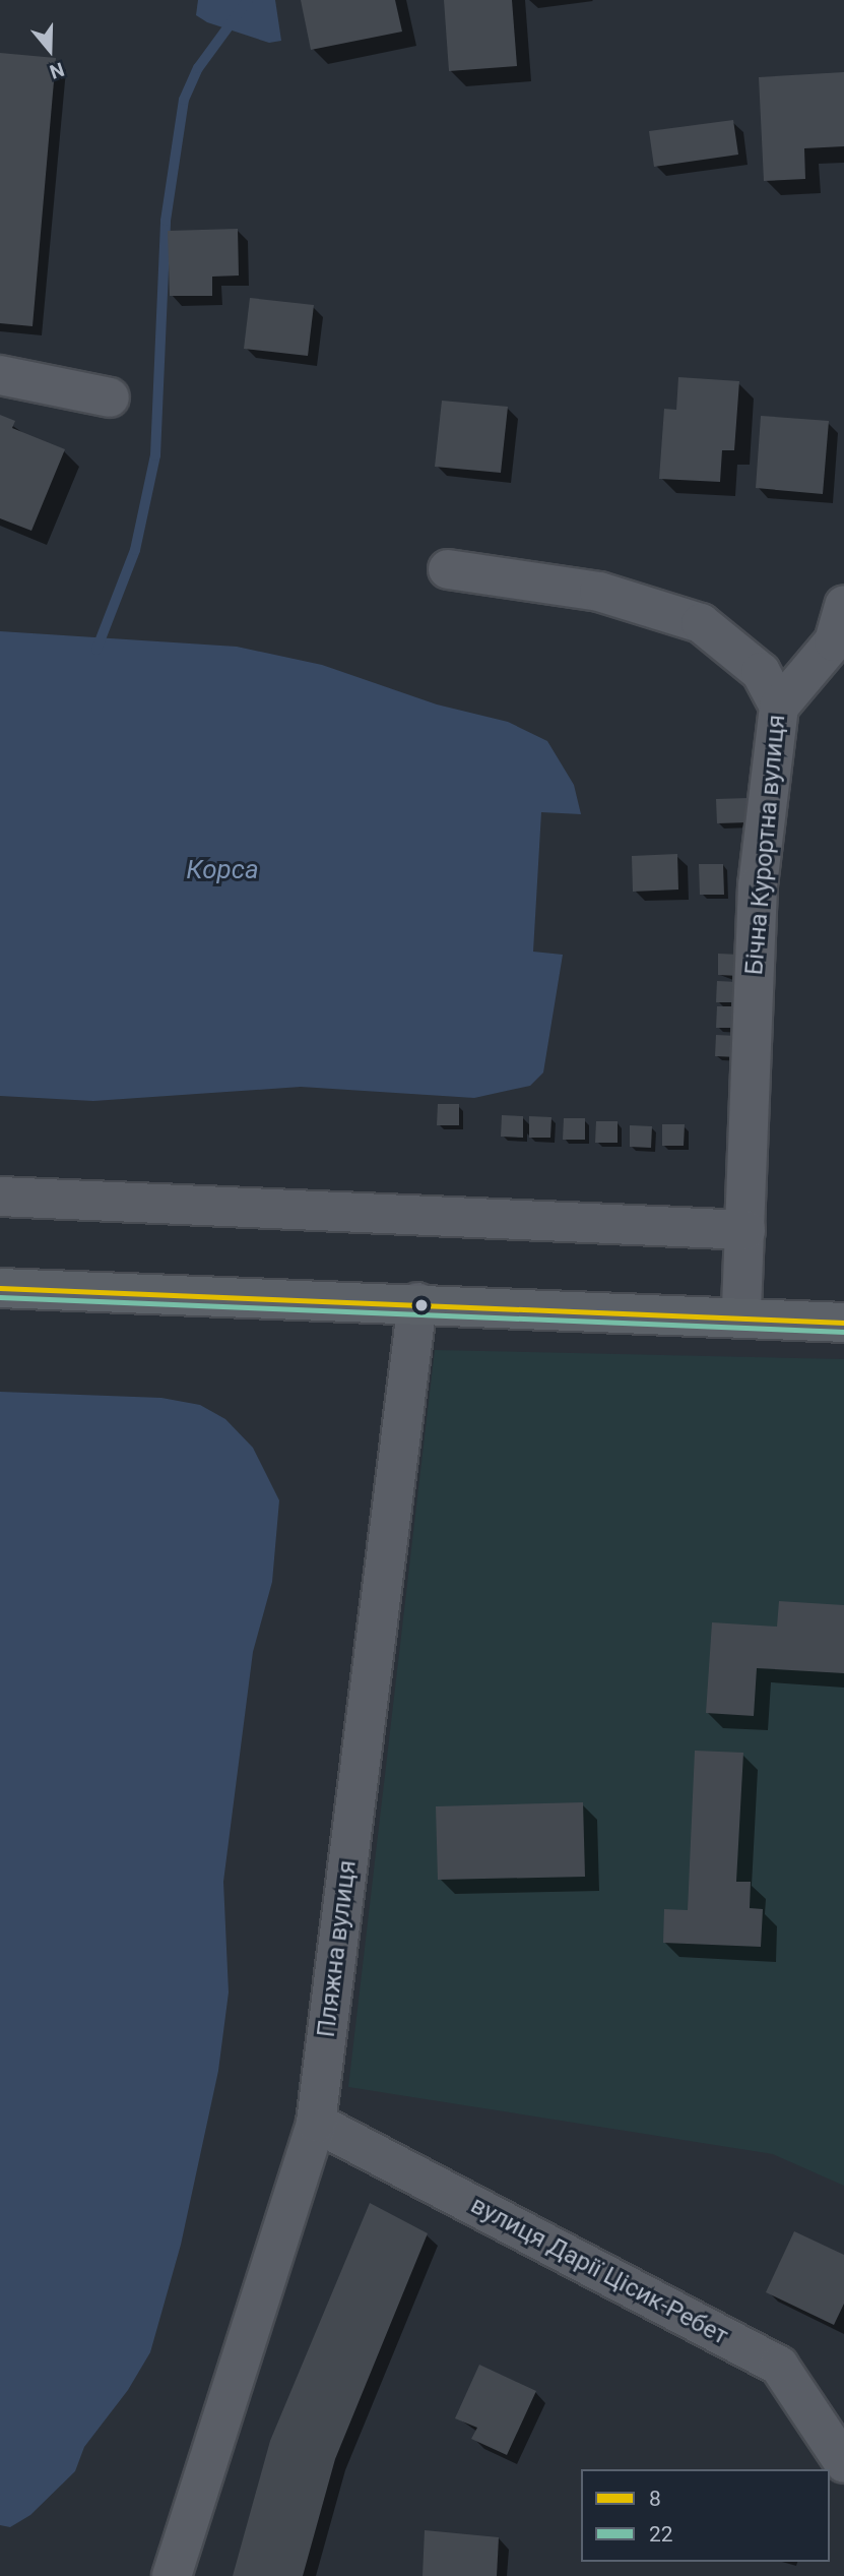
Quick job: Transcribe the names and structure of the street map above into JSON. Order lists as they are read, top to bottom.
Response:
{
  "streets": {
    "street": ["Бічна Курортна вулиця", "Пляжна вулиця", "вулиця Дарії Цісик-Ребет"]
  },
  "crossings": [
    ["Пляжна вулиця", "вулиця Дарії Цісик-Ребет"]
  ],
  "water": ["Корса"],
  "lines": ["transit line 8", "transit line 22"],
  "legend": ["8", "22"],
  "north": "bottom"
}
